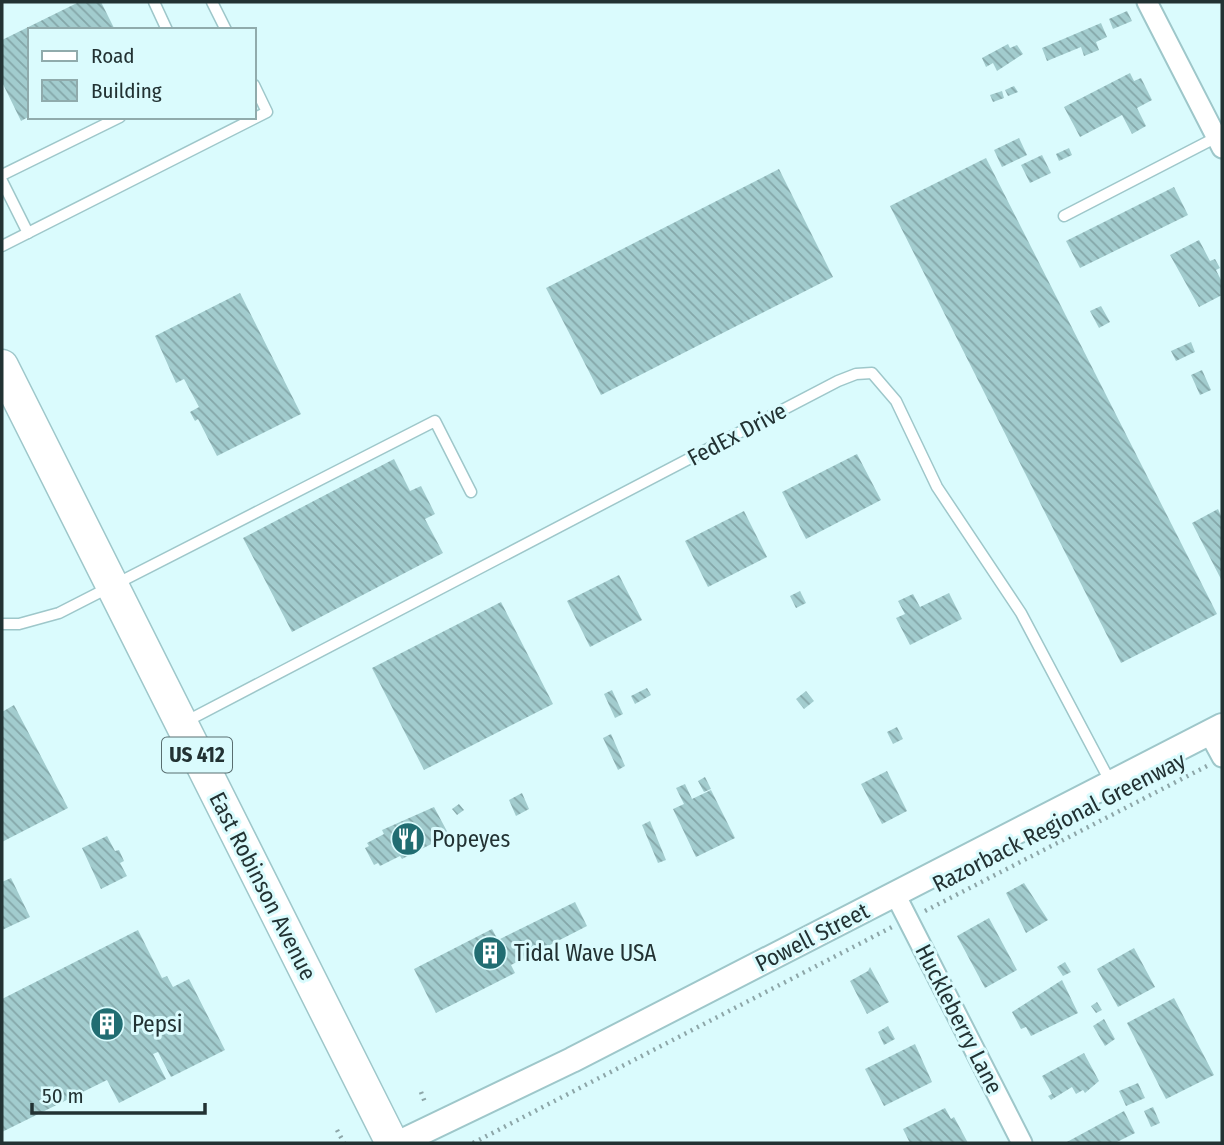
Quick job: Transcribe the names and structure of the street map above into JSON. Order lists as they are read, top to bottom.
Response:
{
  "streets": {
    "highway": ["US 412", "East Robinson Avenue"],
    "street": ["Powell Street", "Huckleberry Lane"],
    "lane": ["FedEx Drive"],
    "path": ["Razorback Regional Greenway"]
  },
  "crossings": [
    ["FedEx Drive", "East Robinson Avenue"],
    ["FedEx Drive", "Powell Street"],
    ["Powell Street", "Huckleberry Lane"]
  ],
  "places": {
    "restaurant": ["Popeyes"],
    "building": ["Tidal Wave USA", "Pepsi"]
  },
  "legend": ["Road", "Building"],
  "scale_bar": "50 m"
}
